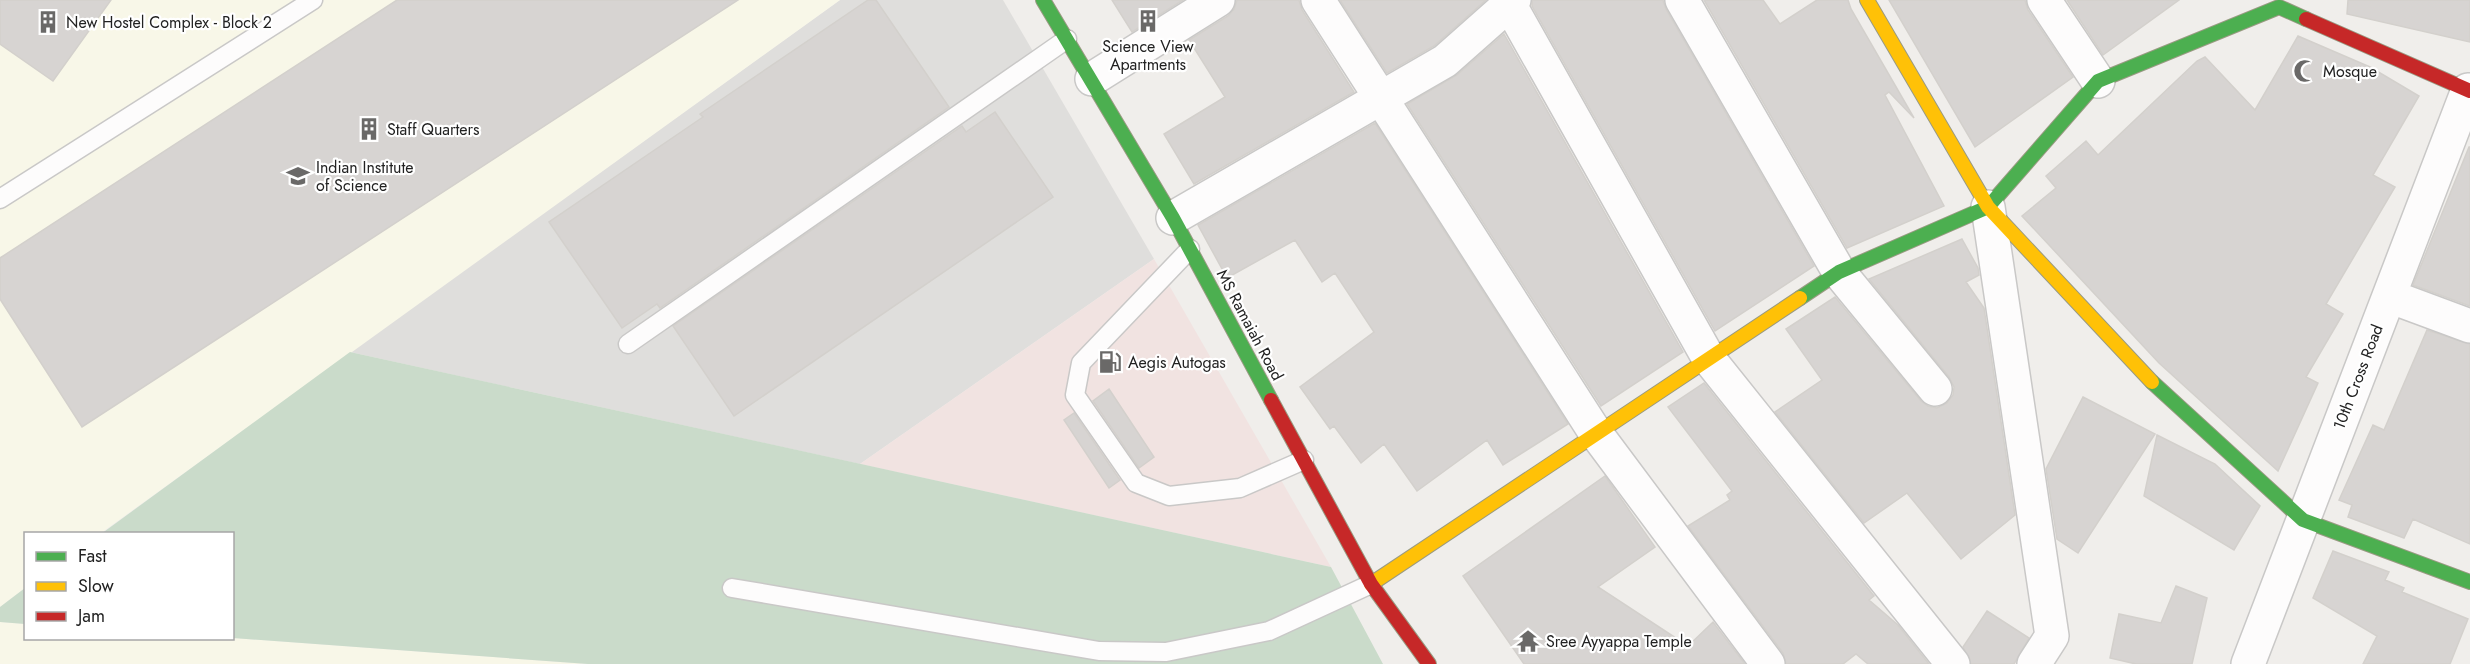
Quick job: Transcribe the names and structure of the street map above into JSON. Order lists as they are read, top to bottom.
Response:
{
  "streets": {
    "street": ["MS Ramaiah Road", "10th Cross Road"]
  },
  "places": {
    "building": ["Science View Apartments", "New Hostel Complex - Block 2", "Staff Quarters"],
    "mosque": ["Mosque"],
    "school or university": ["Indian Institute of Science"],
    "fuel station": ["Aegis Autogas"],
    "temple": ["Sree Ayyappa Temple"]
  },
  "legend": ["Fast", "Slow", "Jam"]
}
